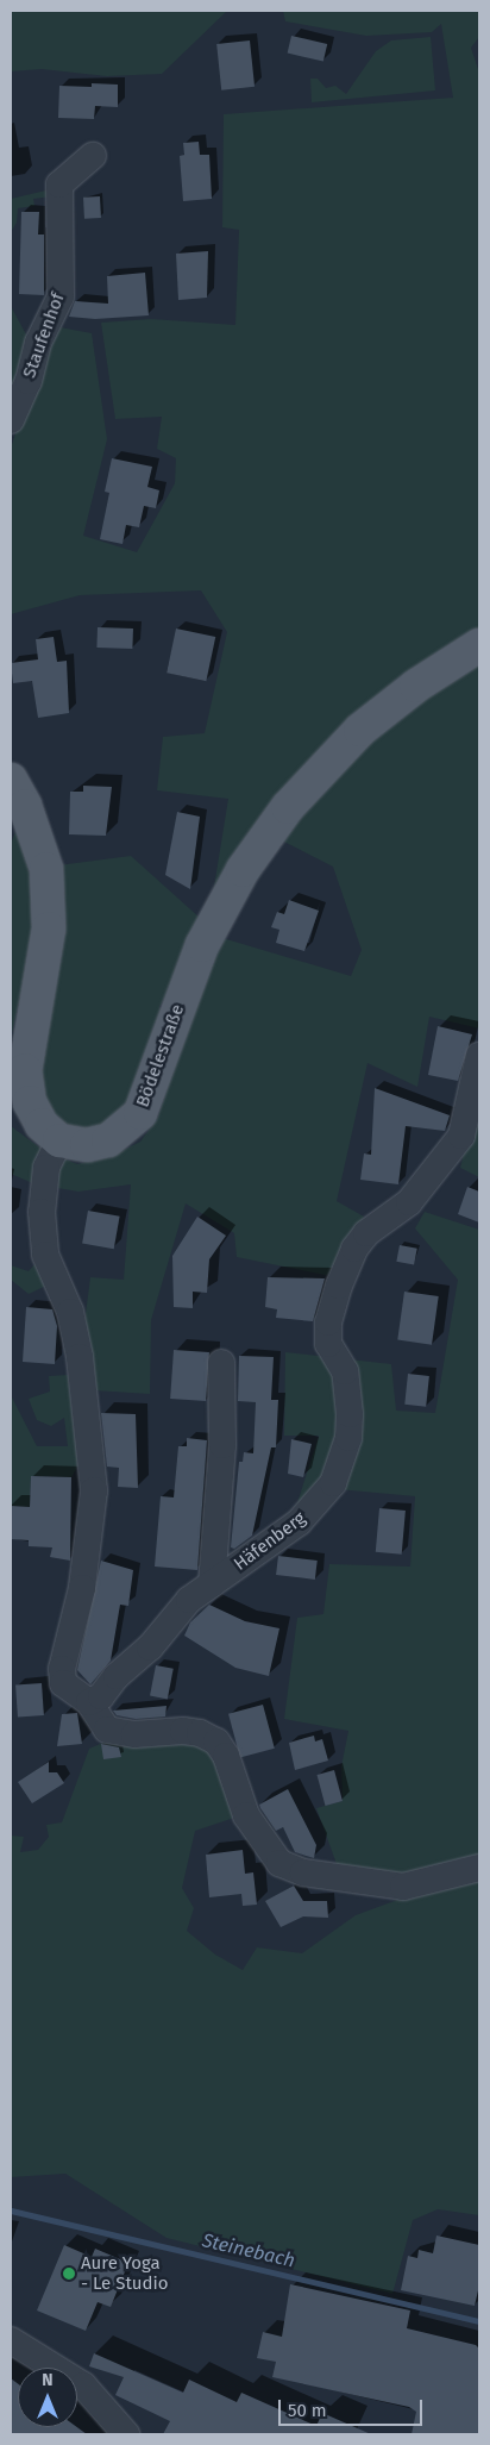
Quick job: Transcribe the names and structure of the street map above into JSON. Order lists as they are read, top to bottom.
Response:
{
  "streets": {
    "main road": ["Bödelestraße"],
    "street": ["Staufenhof", "Häfenberg"]
  },
  "water": ["Steinebach"],
  "places": ["Aure Yoga - Le Studio"],
  "scale_bar": "50 m",
  "north": "top"
}
